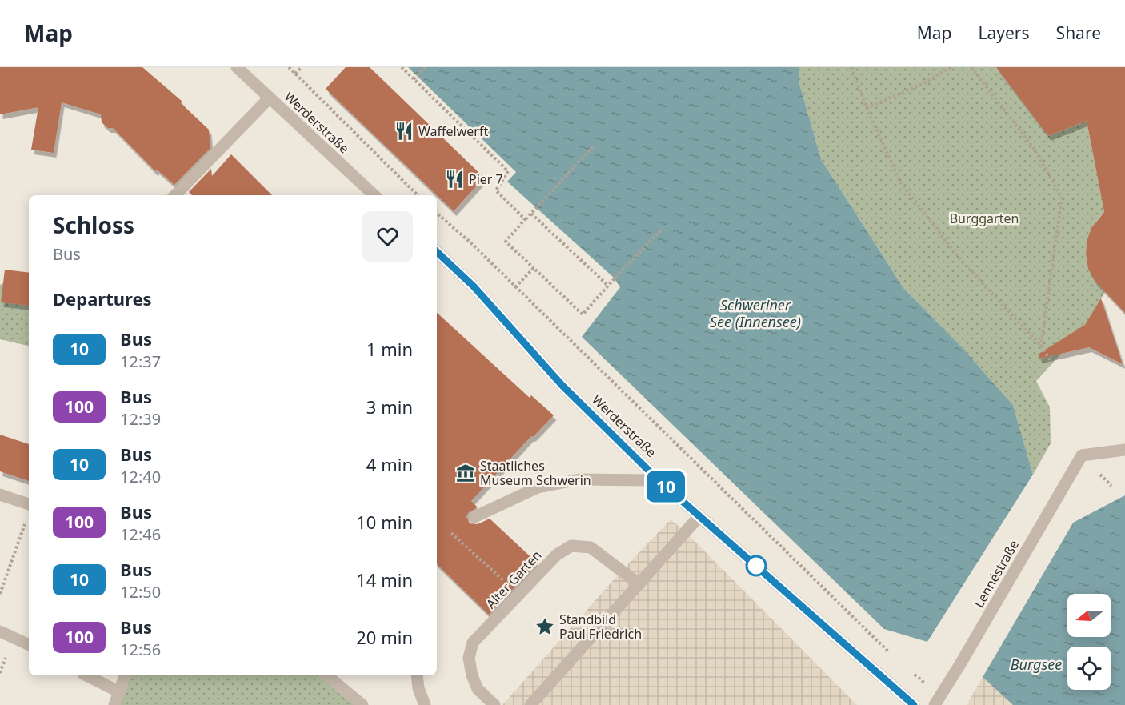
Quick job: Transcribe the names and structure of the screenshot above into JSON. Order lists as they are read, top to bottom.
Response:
{
  "streets": {
    "street": ["Werderstraße", "Lennéstraße", "Alter Garten"]
  },
  "water": ["Schweriner See (Innensee)", "Burgsee"],
  "parks": ["Burggarten"],
  "places": {
    "restaurant": ["Waffelwerft", "Pier 7"],
    "museum": ["Staatliches Museum Schwerin"],
    "place": ["Standbild Paul Friedrich"]
  },
  "lines": ["bus line 10"],
  "north": "left",
  "page": {
    "header": "Map",
    "nav": ["Map", "Layers", "Share"],
    "on_map": "10",
    "heading": [
      ["Schloss", "Bus"],
      "Departures"
    ],
    "list": [
      {
        "mark": "10",
        "name": "Bus",
        "note": "12:37",
        "value": "1 min"
      },
      {
        "mark": "100",
        "name": "Bus",
        "note": "12:39",
        "value": "3 min"
      },
      {
        "mark": "10",
        "name": "Bus",
        "note": "12:40",
        "value": "4 min"
      },
      {
        "mark": "100",
        "name": "Bus",
        "note": "12:46",
        "value": "10 min"
      },
      {
        "mark": "10",
        "name": "Bus",
        "note": "12:50",
        "value": "14 min"
      },
      {
        "mark": "100",
        "name": "Bus",
        "note": "12:56",
        "value": "20 min"
      }
    ]
  }
}
